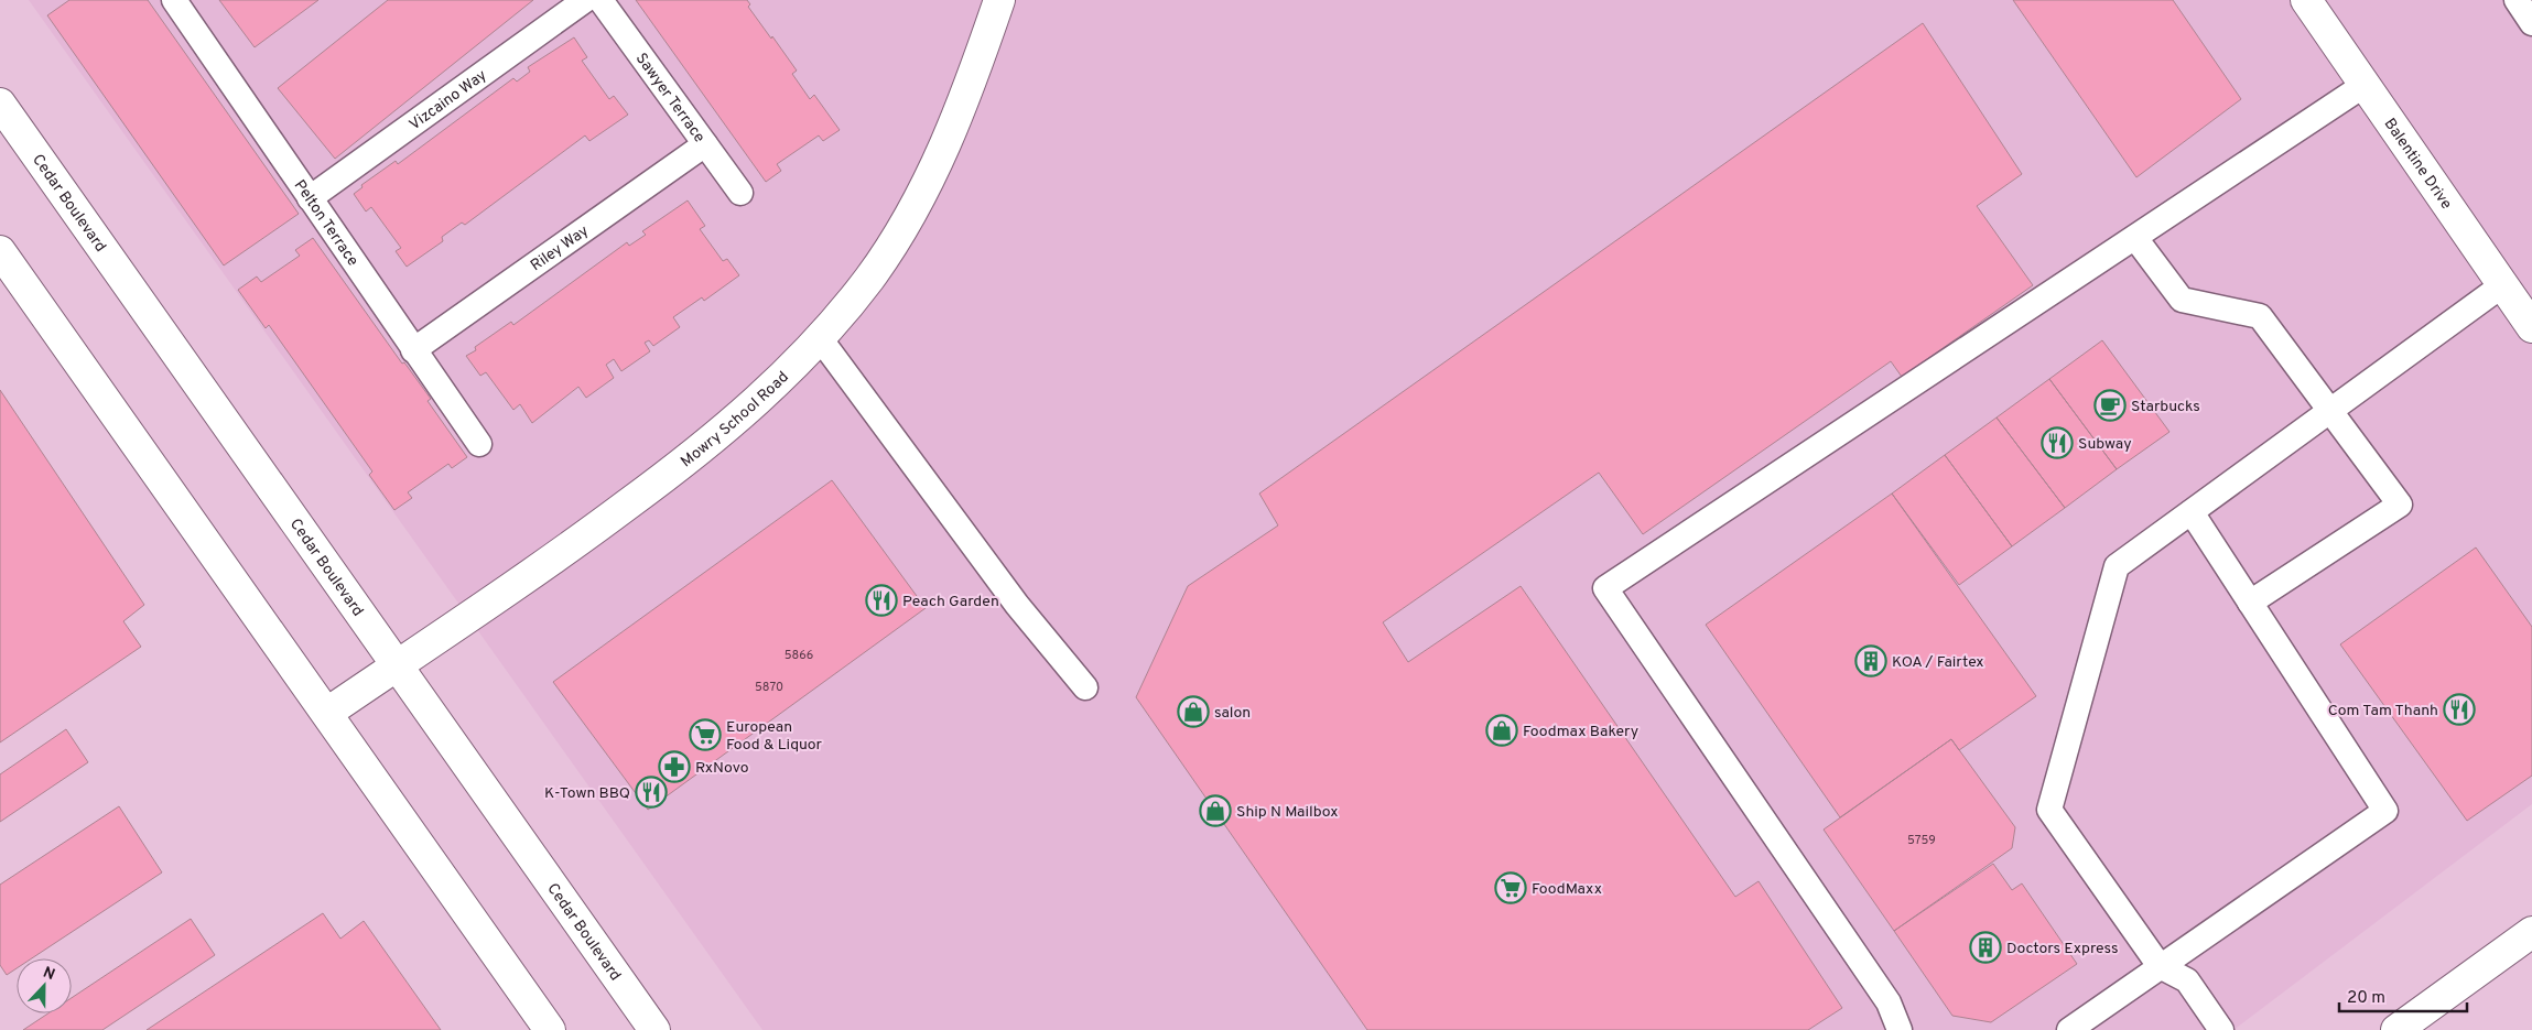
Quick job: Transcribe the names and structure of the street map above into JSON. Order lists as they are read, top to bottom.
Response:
{
  "streets": {
    "main road": ["Balentine Drive", "Cedar Boulevard", "Mowry School Road"],
    "lane": [
      "Sawyer Terrace",
      "Vizcaino Way",
      "Pelton Terrace",
      "Riley Way"
    ]
  },
  "crossings": [
    ["Sawyer Terrace", "Riley Way"],
    ["Vizcaino Way", "Pelton Terrace"],
    ["Cedar Boulevard", "Mowry School Road"],
    ["Pelton Terrace", "Riley Way"]
  ],
  "places": {
    "cafe": ["Starbucks"],
    "restaurant": [
      "Subway",
      "Peach Garden",
      "Com Tam Thanh",
      "K-Town BBQ"
    ],
    "building": ["KOA / Fairtex", "Doctors Express"],
    "shop": ["salon", "Foodmax Bakery", "Ship N Mailbox"],
    "supermarket": ["European Food & Liquor", "FoodMaxx"],
    "pharmacy": ["RxNovo"]
  },
  "house_numbers": ["5866", "5870", "5759"],
  "scale_bar": "20 m",
  "north": "top"
}
